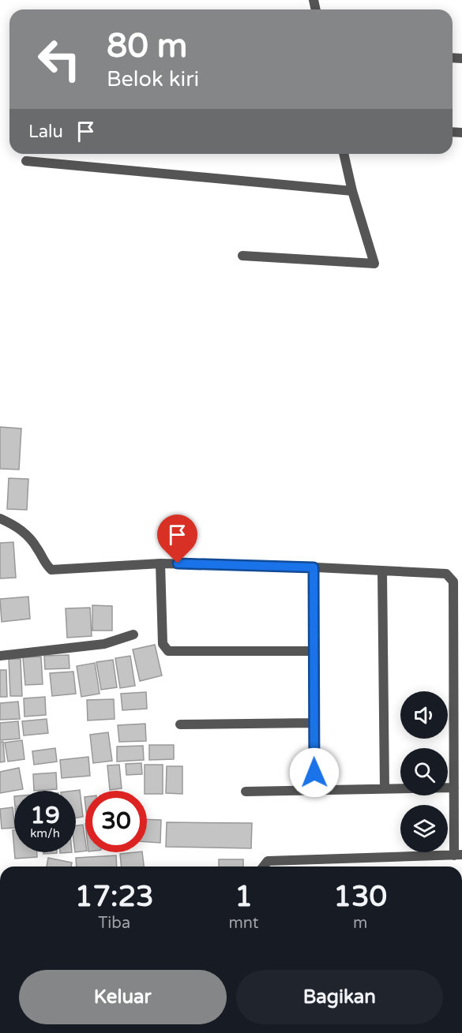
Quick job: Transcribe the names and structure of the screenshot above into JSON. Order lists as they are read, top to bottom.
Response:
{
  "page": {
    "turn": ["80 m", "Belok kiri"],
    "then": "Lalu",
    "speed": "19 km/h",
    "limit": "30",
    "eta": [
      "17:23",
      "Tiba",
      "1",
      "mnt",
      "130",
      "m"
    ],
    "buttons": ["Keluar", "Bagikan"]
  }
}
